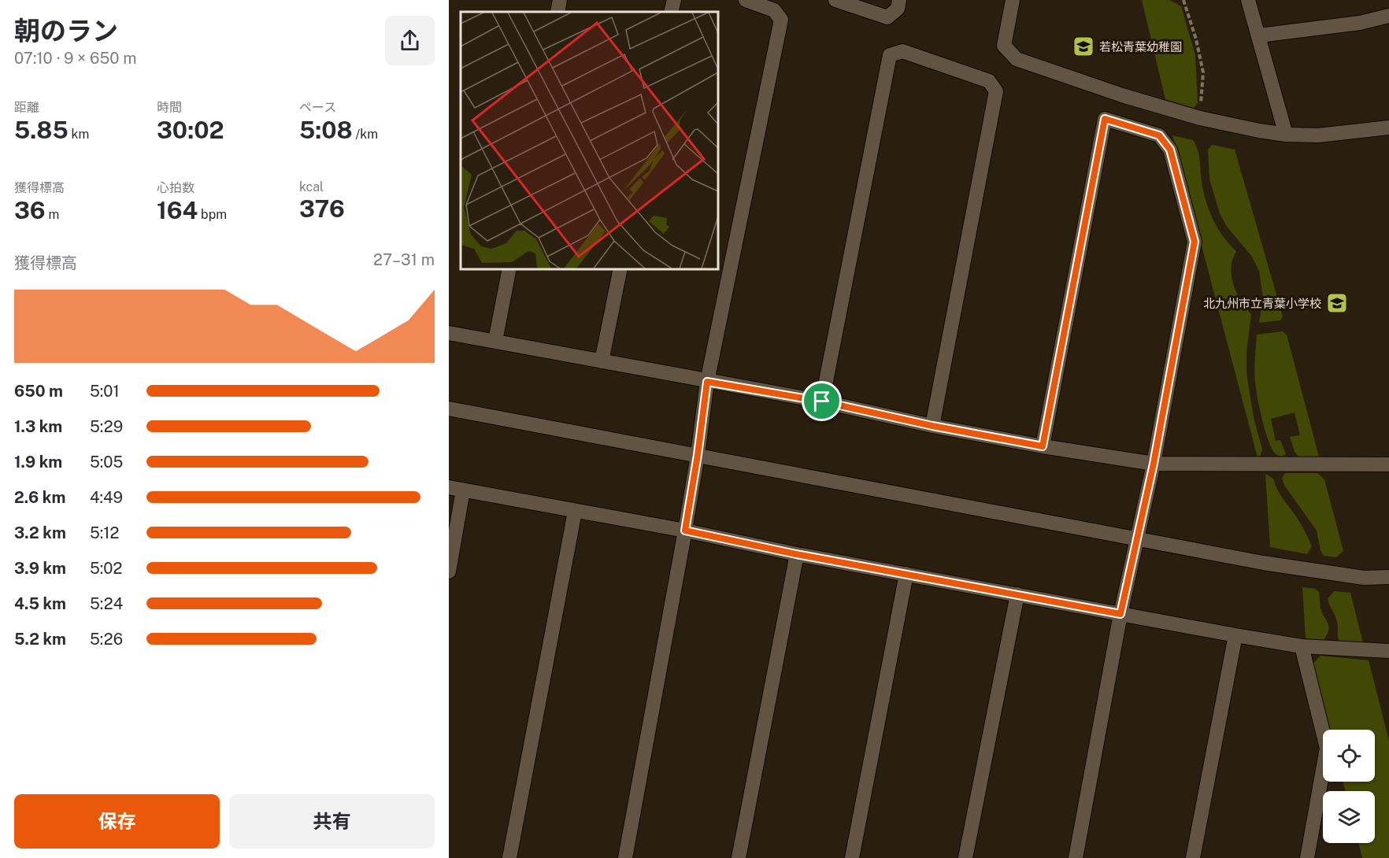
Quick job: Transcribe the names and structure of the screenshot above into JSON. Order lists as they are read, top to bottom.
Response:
{
  "places": {
    "school or university": ["若松青葉幼稚園", "北九州市立青葉小学校"]
  },
  "page": {
    "heading": ["朝のラン", "07:10 · 9 × 650 m"],
    "stats": [
      ["距離", "5.85 km"],
      ["時間", "30:02"],
      ["ペース", "5:08 /km"],
      ["獲得標高", "36 m"],
      ["心拍数", "164 bpm"],
      ["kcal", "376"]
    ],
    "chart": ["獲得標高", "27–31 m"],
    "list": [
      {
        "name": "650 m",
        "note": "5:01"
      },
      {
        "name": "1.3 km",
        "note": "5:29"
      },
      {
        "name": "1.9 km",
        "note": "5:05"
      },
      {
        "name": "2.6 km",
        "note": "4:49"
      },
      {
        "name": "3.2 km",
        "note": "5:12"
      },
      {
        "name": "3.9 km",
        "note": "5:02"
      },
      {
        "name": "4.5 km",
        "note": "5:24"
      },
      {
        "name": "5.2 km",
        "note": "5:26"
      }
    ],
    "buttons": ["保存", "共有"]
  }
}
